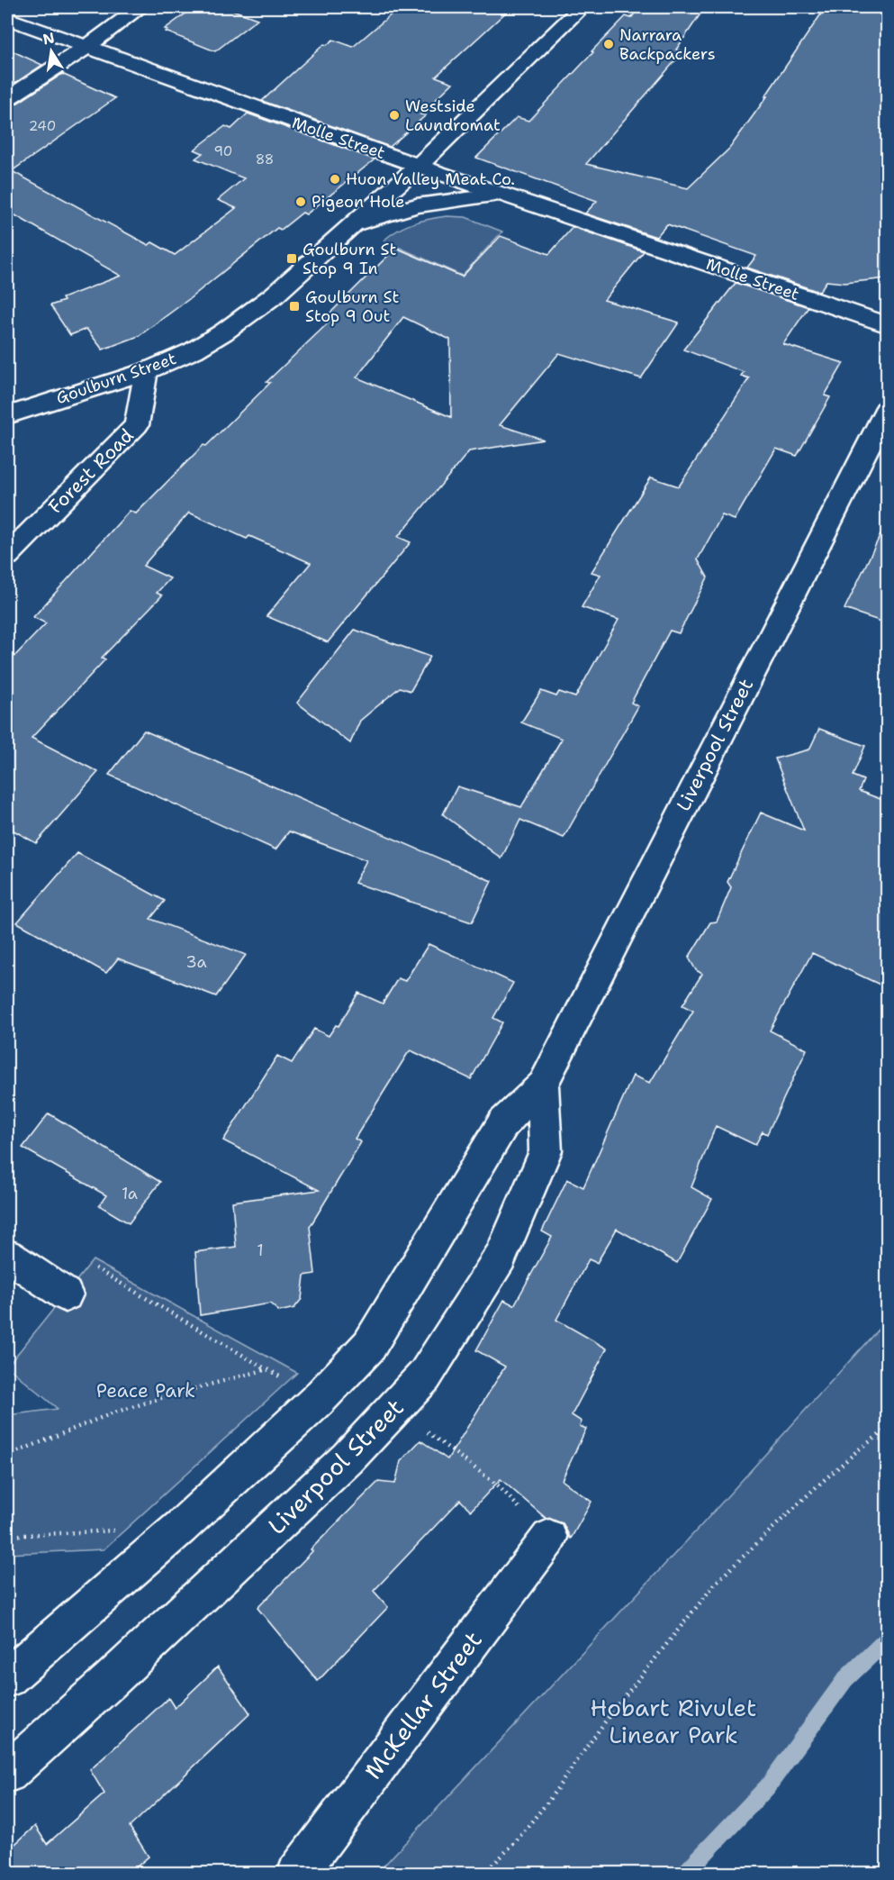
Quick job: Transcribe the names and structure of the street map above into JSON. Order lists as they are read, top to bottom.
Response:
{
  "streets": {
    "street": [
      "Molle Street",
      "Goulburn Street",
      "Forest Road",
      "Liverpool Street",
      "McKellar Street"
    ]
  },
  "crossings": [
    ["Molle Street", "Goulburn Street"],
    ["Goulburn Street", "Forest Road"]
  ],
  "parks": ["Peace Park", "Hobart Rivulet Linear Park"],
  "places": {
    "other": [
      "Narrara Backpackers",
      "Westside Laundromat",
      "Huon Valley Meat Co.",
      "Pigeon Hole"
    ],
    "transit": ["Goulburn St Stop 9 In", "Goulburn St Stop 9 Out"]
  },
  "house_numbers": [
    "240",
    "90",
    "88",
    "3a",
    "1a",
    "1"
  ],
  "north": "top"
}
